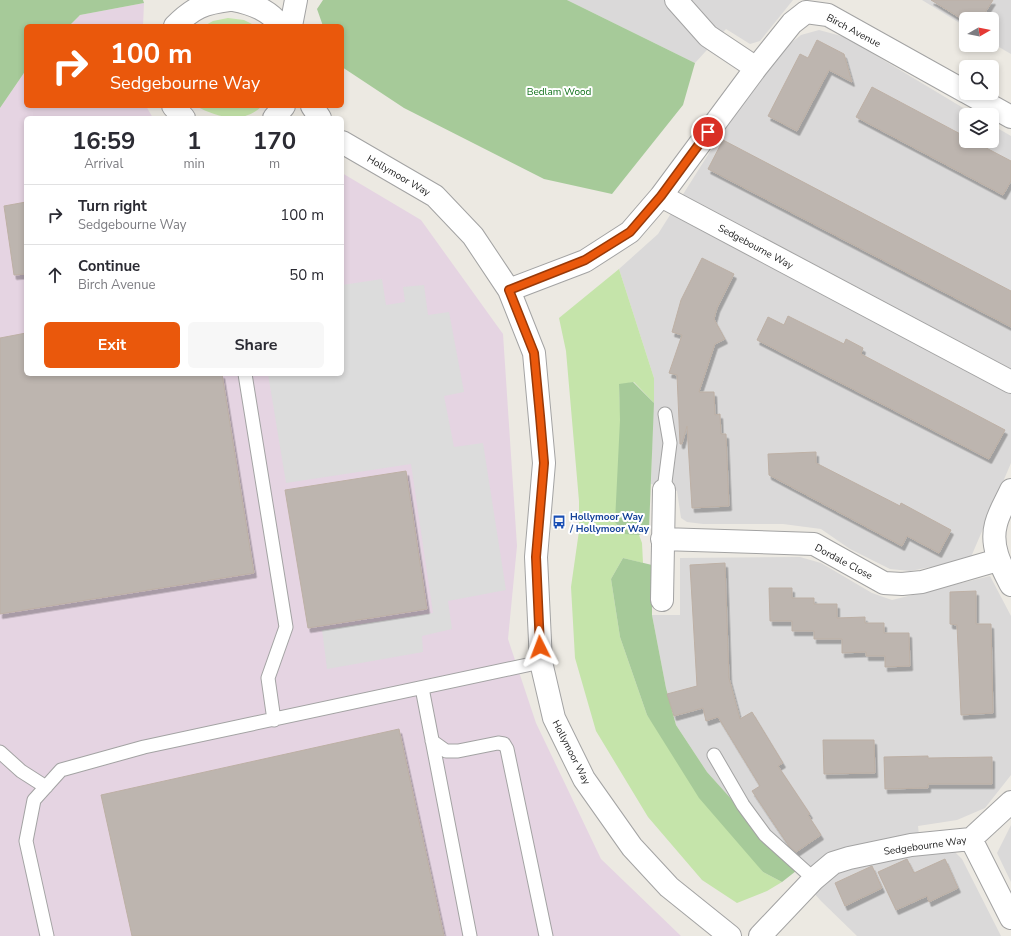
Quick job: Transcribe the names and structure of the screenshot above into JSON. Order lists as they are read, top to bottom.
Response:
{
  "streets": {
    "street": [
      "Birch Avenue",
      "Hollymoor Way",
      "Sedgebourne Way",
      "Dordale Close"
    ]
  },
  "crossings": [
    ["Birch Avenue", "Sedgebourne Way"]
  ],
  "parks": ["Bedlam Wood"],
  "places": {
    "bus stop": ["Hollymoor Way / Hollymoor Way"]
  },
  "north": "right",
  "page": {
    "turn": ["100 m", "Sedgebourne Way"],
    "eta": [
      "16:59",
      "Arrival",
      "1",
      "min",
      "170",
      "m"
    ],
    "list": [
      {
        "name": "Turn right",
        "note": "Sedgebourne Way",
        "value": "100 m"
      },
      {
        "name": "Continue",
        "note": "Birch Avenue",
        "value": "50 m"
      }
    ],
    "buttons": ["Exit", "Share"]
  }
}
